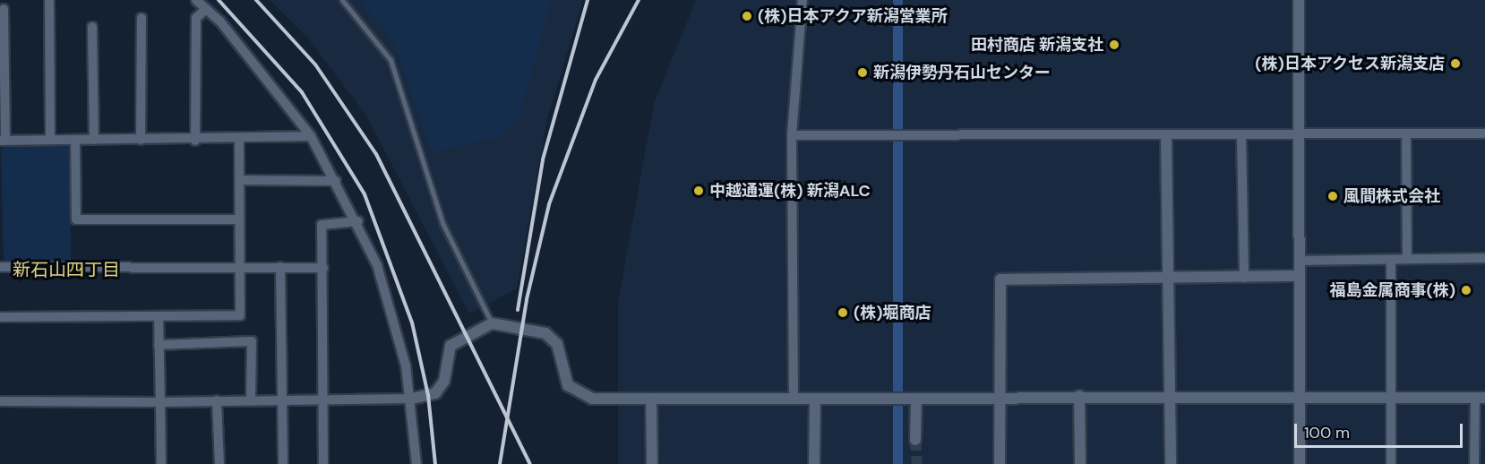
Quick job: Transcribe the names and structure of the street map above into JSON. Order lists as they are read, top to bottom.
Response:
{
  "districts": ["新石山四丁目"],
  "places": [
    "(株)日本アクア新潟営業所",
    "田村商店 新潟支社",
    "(株)日本アクセス新潟支店",
    "新潟伊勢丹石山センター",
    "中越通運(株) 新潟ALC",
    "風間株式会社",
    "福島金属商事(株)",
    "(株)堀商店"
  ],
  "scale_bar": "100 m"
}
